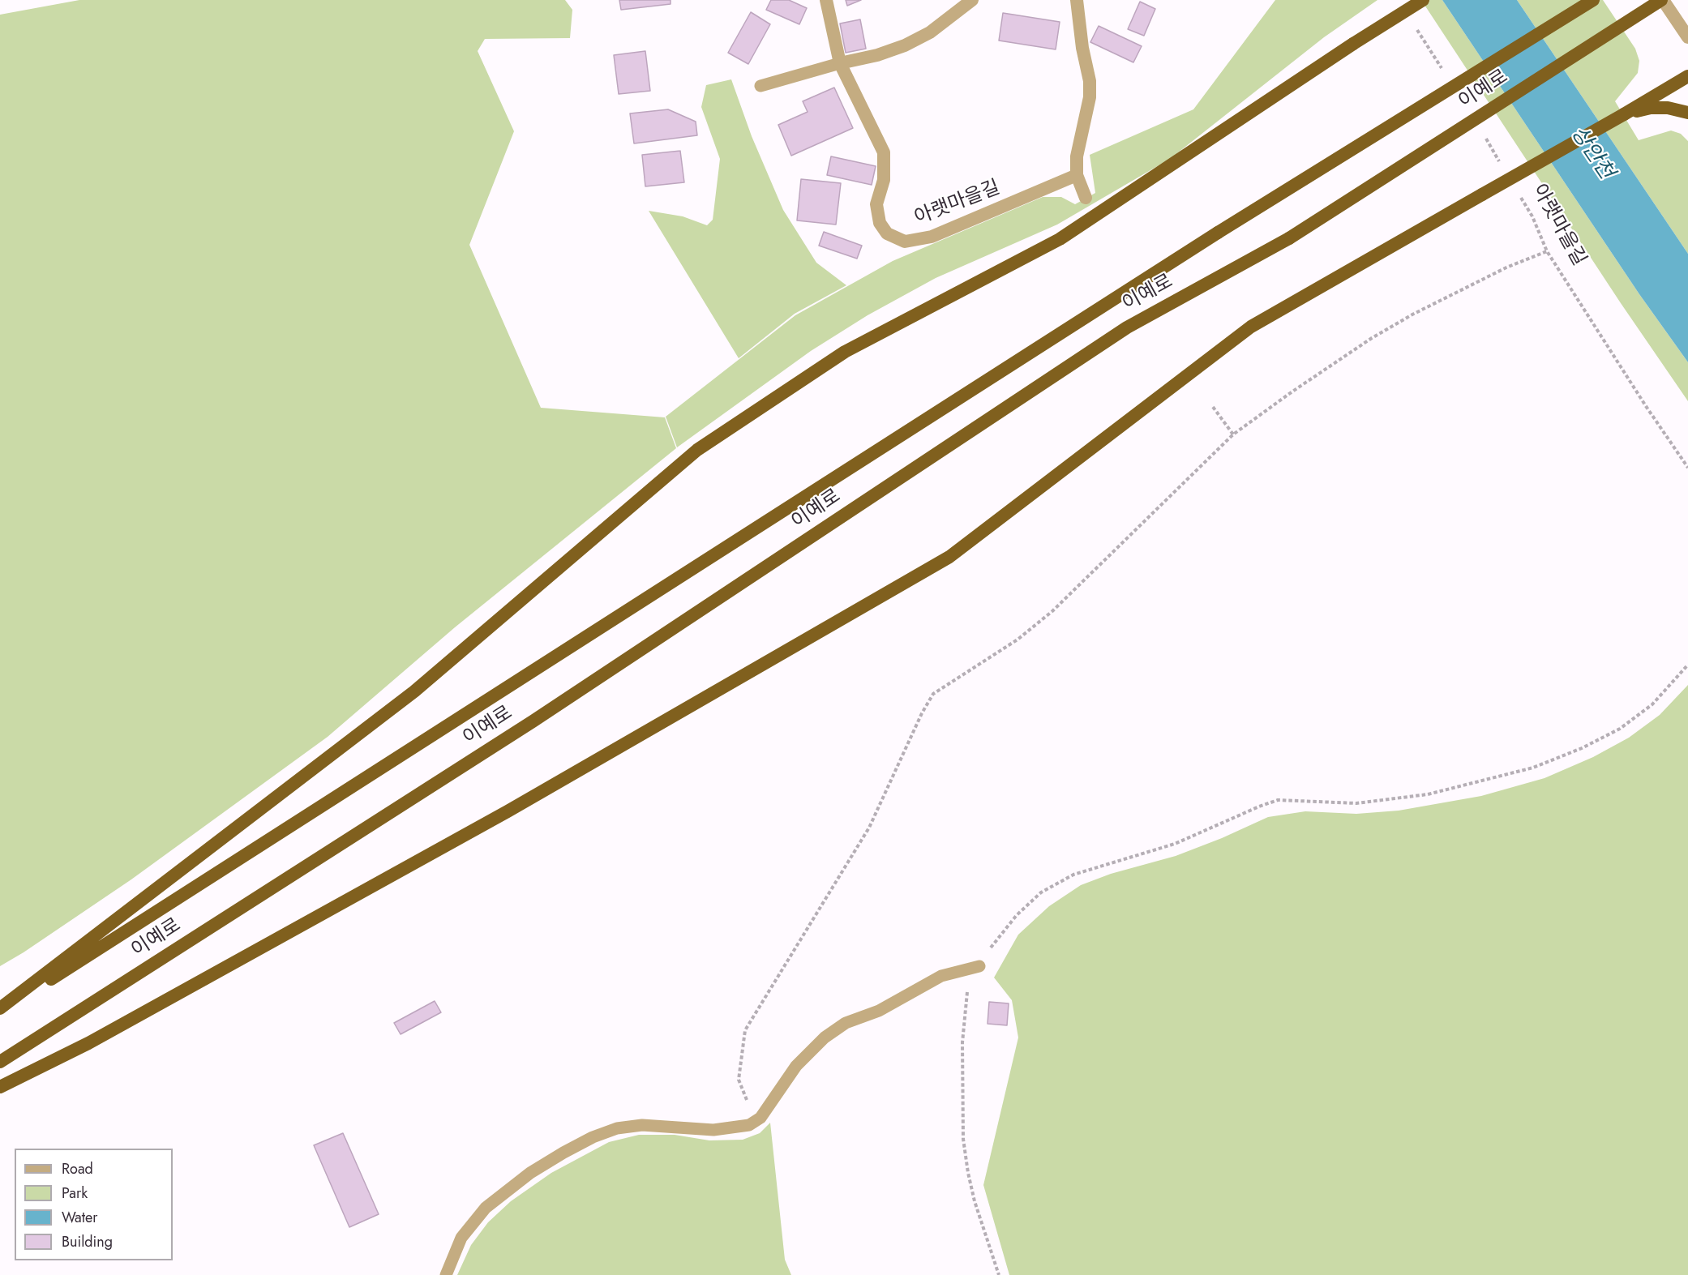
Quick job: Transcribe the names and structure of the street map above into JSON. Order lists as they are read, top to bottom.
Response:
{
  "streets": {
    "highway": ["이예로"],
    "street": ["아랫마을길"]
  },
  "water": ["상안천"],
  "legend": [
    "Road",
    "Park",
    "Water",
    "Building"
  ]
}
